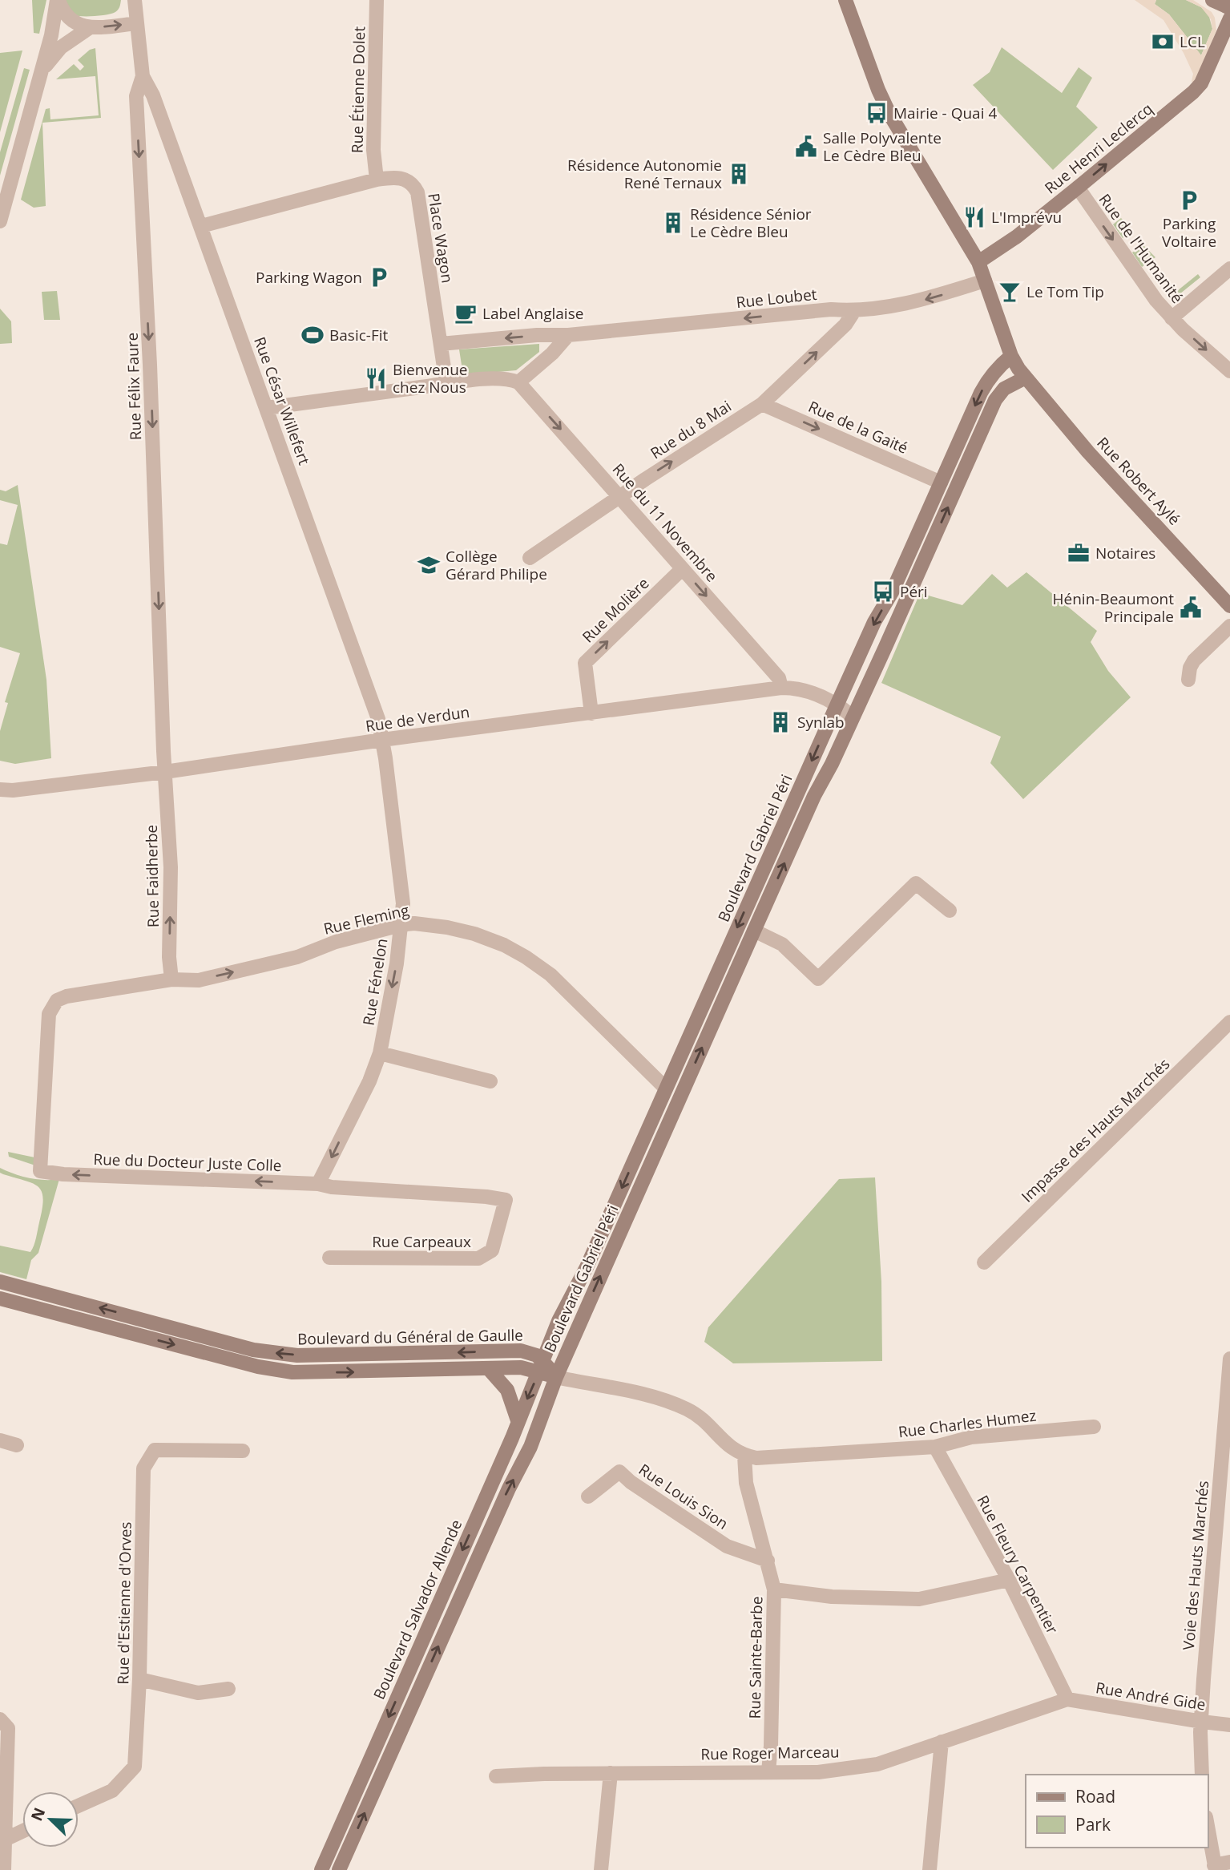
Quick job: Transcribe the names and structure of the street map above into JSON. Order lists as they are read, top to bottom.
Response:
{
  "streets": {
    "main road": [
      "Rue Henri Leclercq",
      "Rue Robert Aylé",
      "Boulevard Gabriel Péri",
      "Boulevard du Général de Gaulle",
      "Boulevard Salvador Allende"
    ],
    "street": [
      "Rue Étienne Dolet",
      "Place Wagon",
      "Rue de l'Humanité",
      "Rue Loubet",
      "Rue Félix Faure",
      "Rue César Willefert",
      "Rue de la Gaité",
      "Rue du 8 Mai",
      "Rue du 11 Novembre",
      "Rue Molière",
      "Rue de Verdun",
      "Rue Faidherbe",
      "Rue Fleming",
      "Rue Fénelon",
      "Impasse des Hauts Marchés",
      "Rue du Docteur Juste Colle",
      "Rue Carpeaux",
      "Rue Charles Humez",
      "Rue Louis Sion",
      "Rue Fleury Carpentier",
      "Voie des Hauts Marchés",
      "Rue d'Estienne d'Orves",
      "Rue Sainte-Barbe",
      "Rue André Gide",
      "Rue Roger Marceau"
    ]
  },
  "crossings": [
    ["Rue Étienne Dolet", "Place Wagon"],
    ["Rue Henri Leclercq", "Rue de l'Humanité"],
    ["Rue Henri Leclercq", "Rue Robert Aylé"],
    ["Place Wagon", "Rue Loubet"],
    ["Place Wagon", "Rue César Willefert"],
    ["Rue Loubet", "Rue du 8 Mai"],
    ["Rue Loubet", "Rue Robert Aylé"],
    ["Rue Félix Faure", "Rue César Willefert"],
    ["Rue Félix Faure", "Rue de Verdun"],
    ["Rue Félix Faure", "Rue Faidherbe"],
    ["Rue César Willefert", "Rue de Verdun"],
    ["Rue César Willefert", "Rue Fénelon"],
    ["Rue de la Gaité", "Rue du 8 Mai"],
    ["Rue de la Gaité", "Boulevard Gabriel Péri"],
    ["Rue du 8 Mai", "Rue du 11 Novembre"],
    ["Rue Robert Aylé", "Boulevard Gabriel Péri"],
    ["Rue du 11 Novembre", "Rue Molière"],
    ["Rue du 11 Novembre", "Rue de Verdun"],
    ["Rue Molière", "Rue de Verdun"],
    ["Rue de Verdun", "Boulevard Gabriel Péri"],
    ["Rue de Verdun", "Rue Faidherbe"],
    ["Rue de Verdun", "Rue Fénelon"],
    ["Boulevard Gabriel Péri", "Rue Fleming"],
    ["Boulevard Gabriel Péri", "Boulevard du Général de Gaulle"],
    ["Boulevard Gabriel Péri", "Boulevard Salvador Allende"],
    ["Rue Faidherbe", "Rue Fleming"],
    ["Rue Fleming", "Rue Fénelon"],
    ["Rue Fleming", "Rue du Docteur Juste Colle"],
    ["Rue Fénelon", "Rue du Docteur Juste Colle"],
    ["Rue du Docteur Juste Colle", "Rue Carpeaux"],
    ["Boulevard du Général de Gaulle", "Boulevard Salvador Allende"],
    ["Rue Charles Humez", "Rue Fleury Carpentier"],
    ["Rue Charles Humez", "Rue Sainte-Barbe"],
    ["Rue Louis Sion", "Rue Sainte-Barbe"],
    ["Rue Fleury Carpentier", "Rue André Gide"],
    ["Rue Fleury Carpentier", "Rue Roger Marceau"],
    ["Voie des Hauts Marchés", "Rue André Gide"],
    ["Rue Sainte-Barbe", "Rue Roger Marceau"],
    ["Rue André Gide", "Rue Roger Marceau"]
  ],
  "one_way": [
    "Rue Henri Leclercq",
    "Rue de l'Humanité",
    "Rue Loubet",
    "Rue Félix Faure",
    "Rue de la Gaité",
    "Rue du 8 Mai",
    "Rue du 11 Novembre",
    "Rue Molière",
    "Rue Faidherbe",
    "Rue Fénelon"
  ],
  "places": {
    "bank": ["LCL"],
    "bus stop": ["Mairie - Quai 4", "Péri"],
    "public building": ["Salle Polyvalente Le Cèdre Bleu", "Hénin-Beaumont Principale"],
    "building": ["Résidence Autonomie René Ternaux", "Résidence Sénior Le Cèdre Bleu", "Synlab"],
    "parking": ["Parking Voltaire", "Parking Wagon"],
    "restaurant": ["L'Imprévu", "Bienvenue chez Nous"],
    "bar": ["Le Tom Tip"],
    "cafe": ["Label Anglaise"],
    "sports": ["Basic-Fit"],
    "office": ["Notaires"],
    "school or university": ["Collège Gérard Philipe"]
  },
  "legend": ["Road", "Park"],
  "north": "top left"
}
